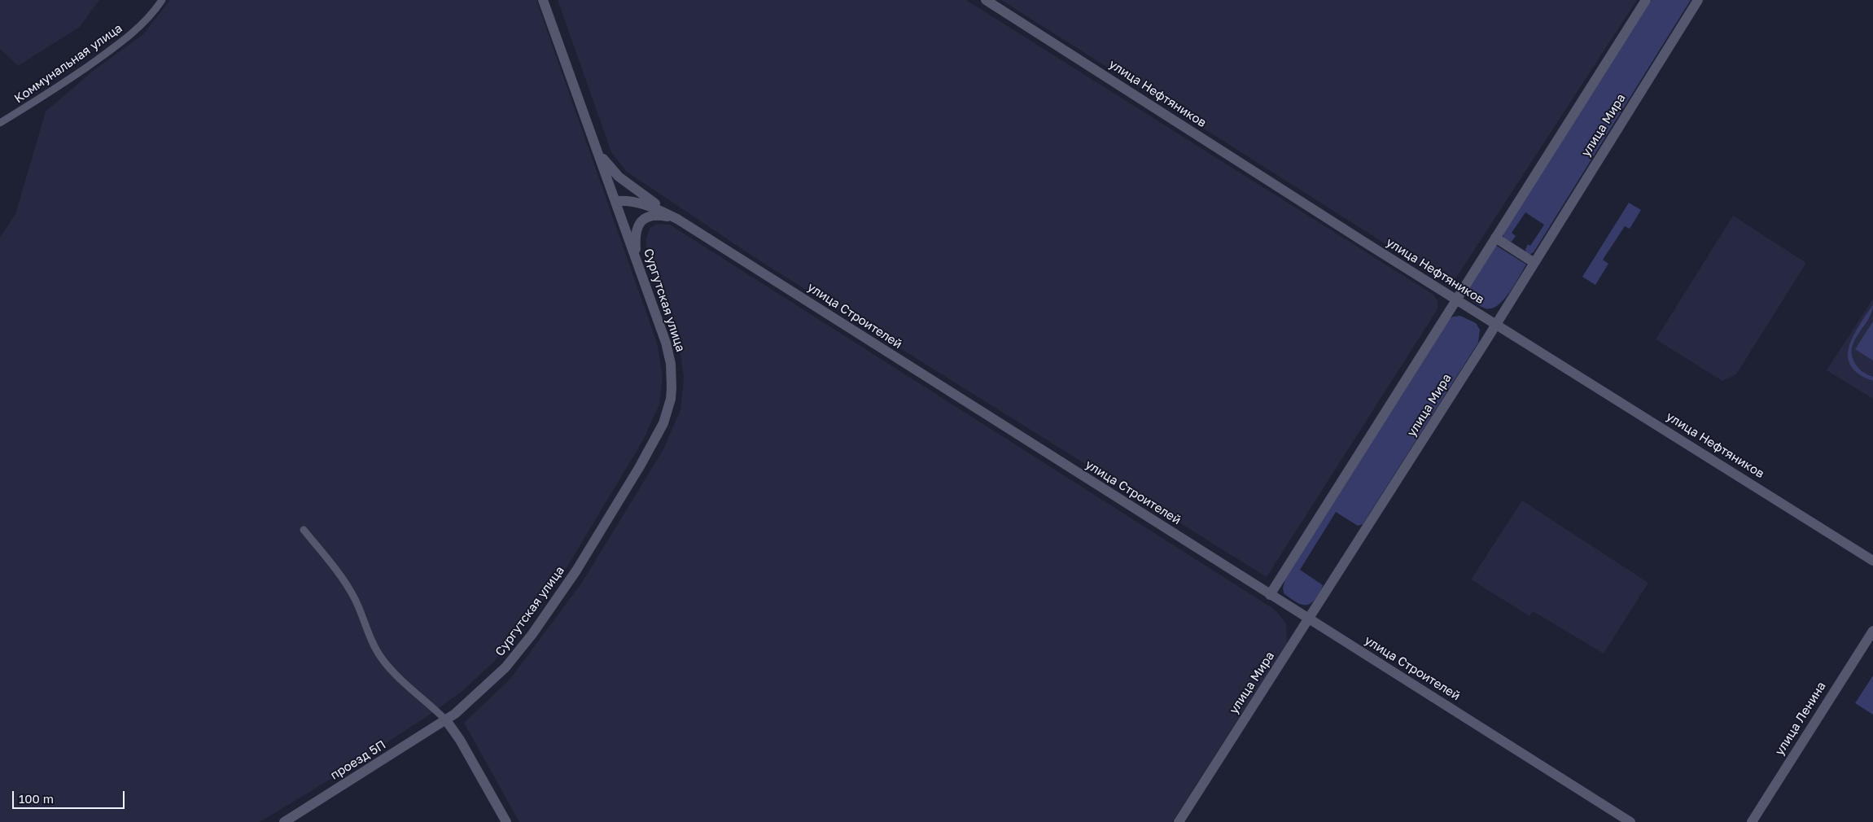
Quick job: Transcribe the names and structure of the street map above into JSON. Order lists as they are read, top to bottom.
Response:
{
  "streets": {
    "main road": [
      "улица Нефтяников",
      "улица Мира",
      "Сургутская улица",
      "улица Строителей",
      "улица Ленина",
      "проезд 5П"
    ],
    "street": ["Коммунальная улица"]
  },
  "crossings": [
    ["улица Нефтяников", "улица Мира"],
    ["улица Мира", "улица Строителей"],
    ["Сургутская улица", "улица Строителей"],
    ["Сургутская улица", "проезд 5П"]
  ],
  "scale_bar": "100 m"
}
